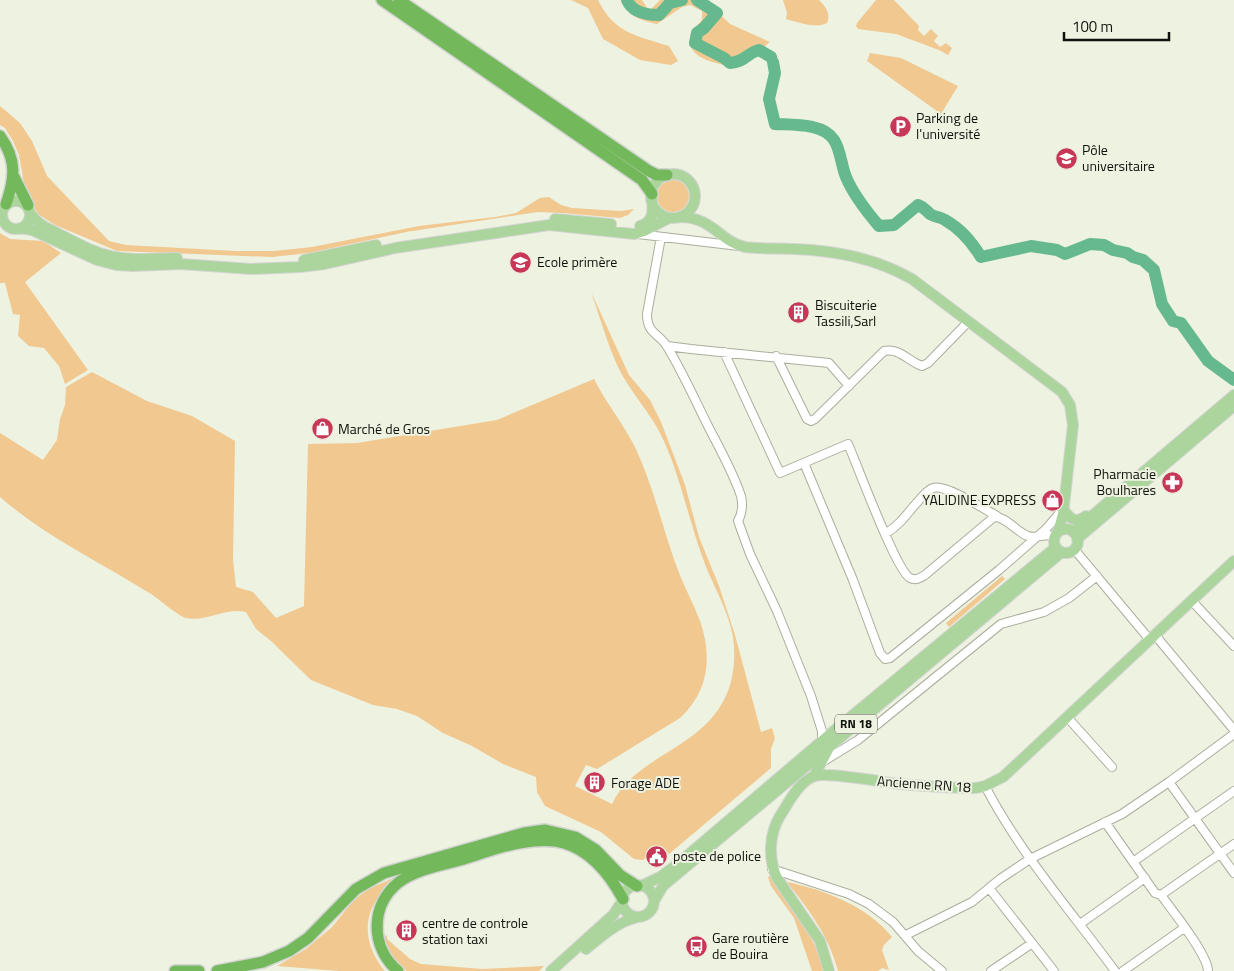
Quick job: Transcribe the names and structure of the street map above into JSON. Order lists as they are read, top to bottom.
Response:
{
  "streets": {
    "main road": ["RN 18", "Ancienne RN 18"]
  },
  "places": {
    "parking": ["Parking de l'université"],
    "school or university": ["Pôle universitaire", "Ecole primère"],
    "building": ["Biscuiterie Tassili,Sarl", "Forage ADE", "centre de controle station taxi"],
    "shop": ["Marché de Gros", "YALIDINE EXPRESS"],
    "pharmacy": ["Pharmacie Boulhares"],
    "public building": ["poste de police"],
    "bus stop": ["Gare routière de Bouira"]
  },
  "scale_bar": "100 m"
}
